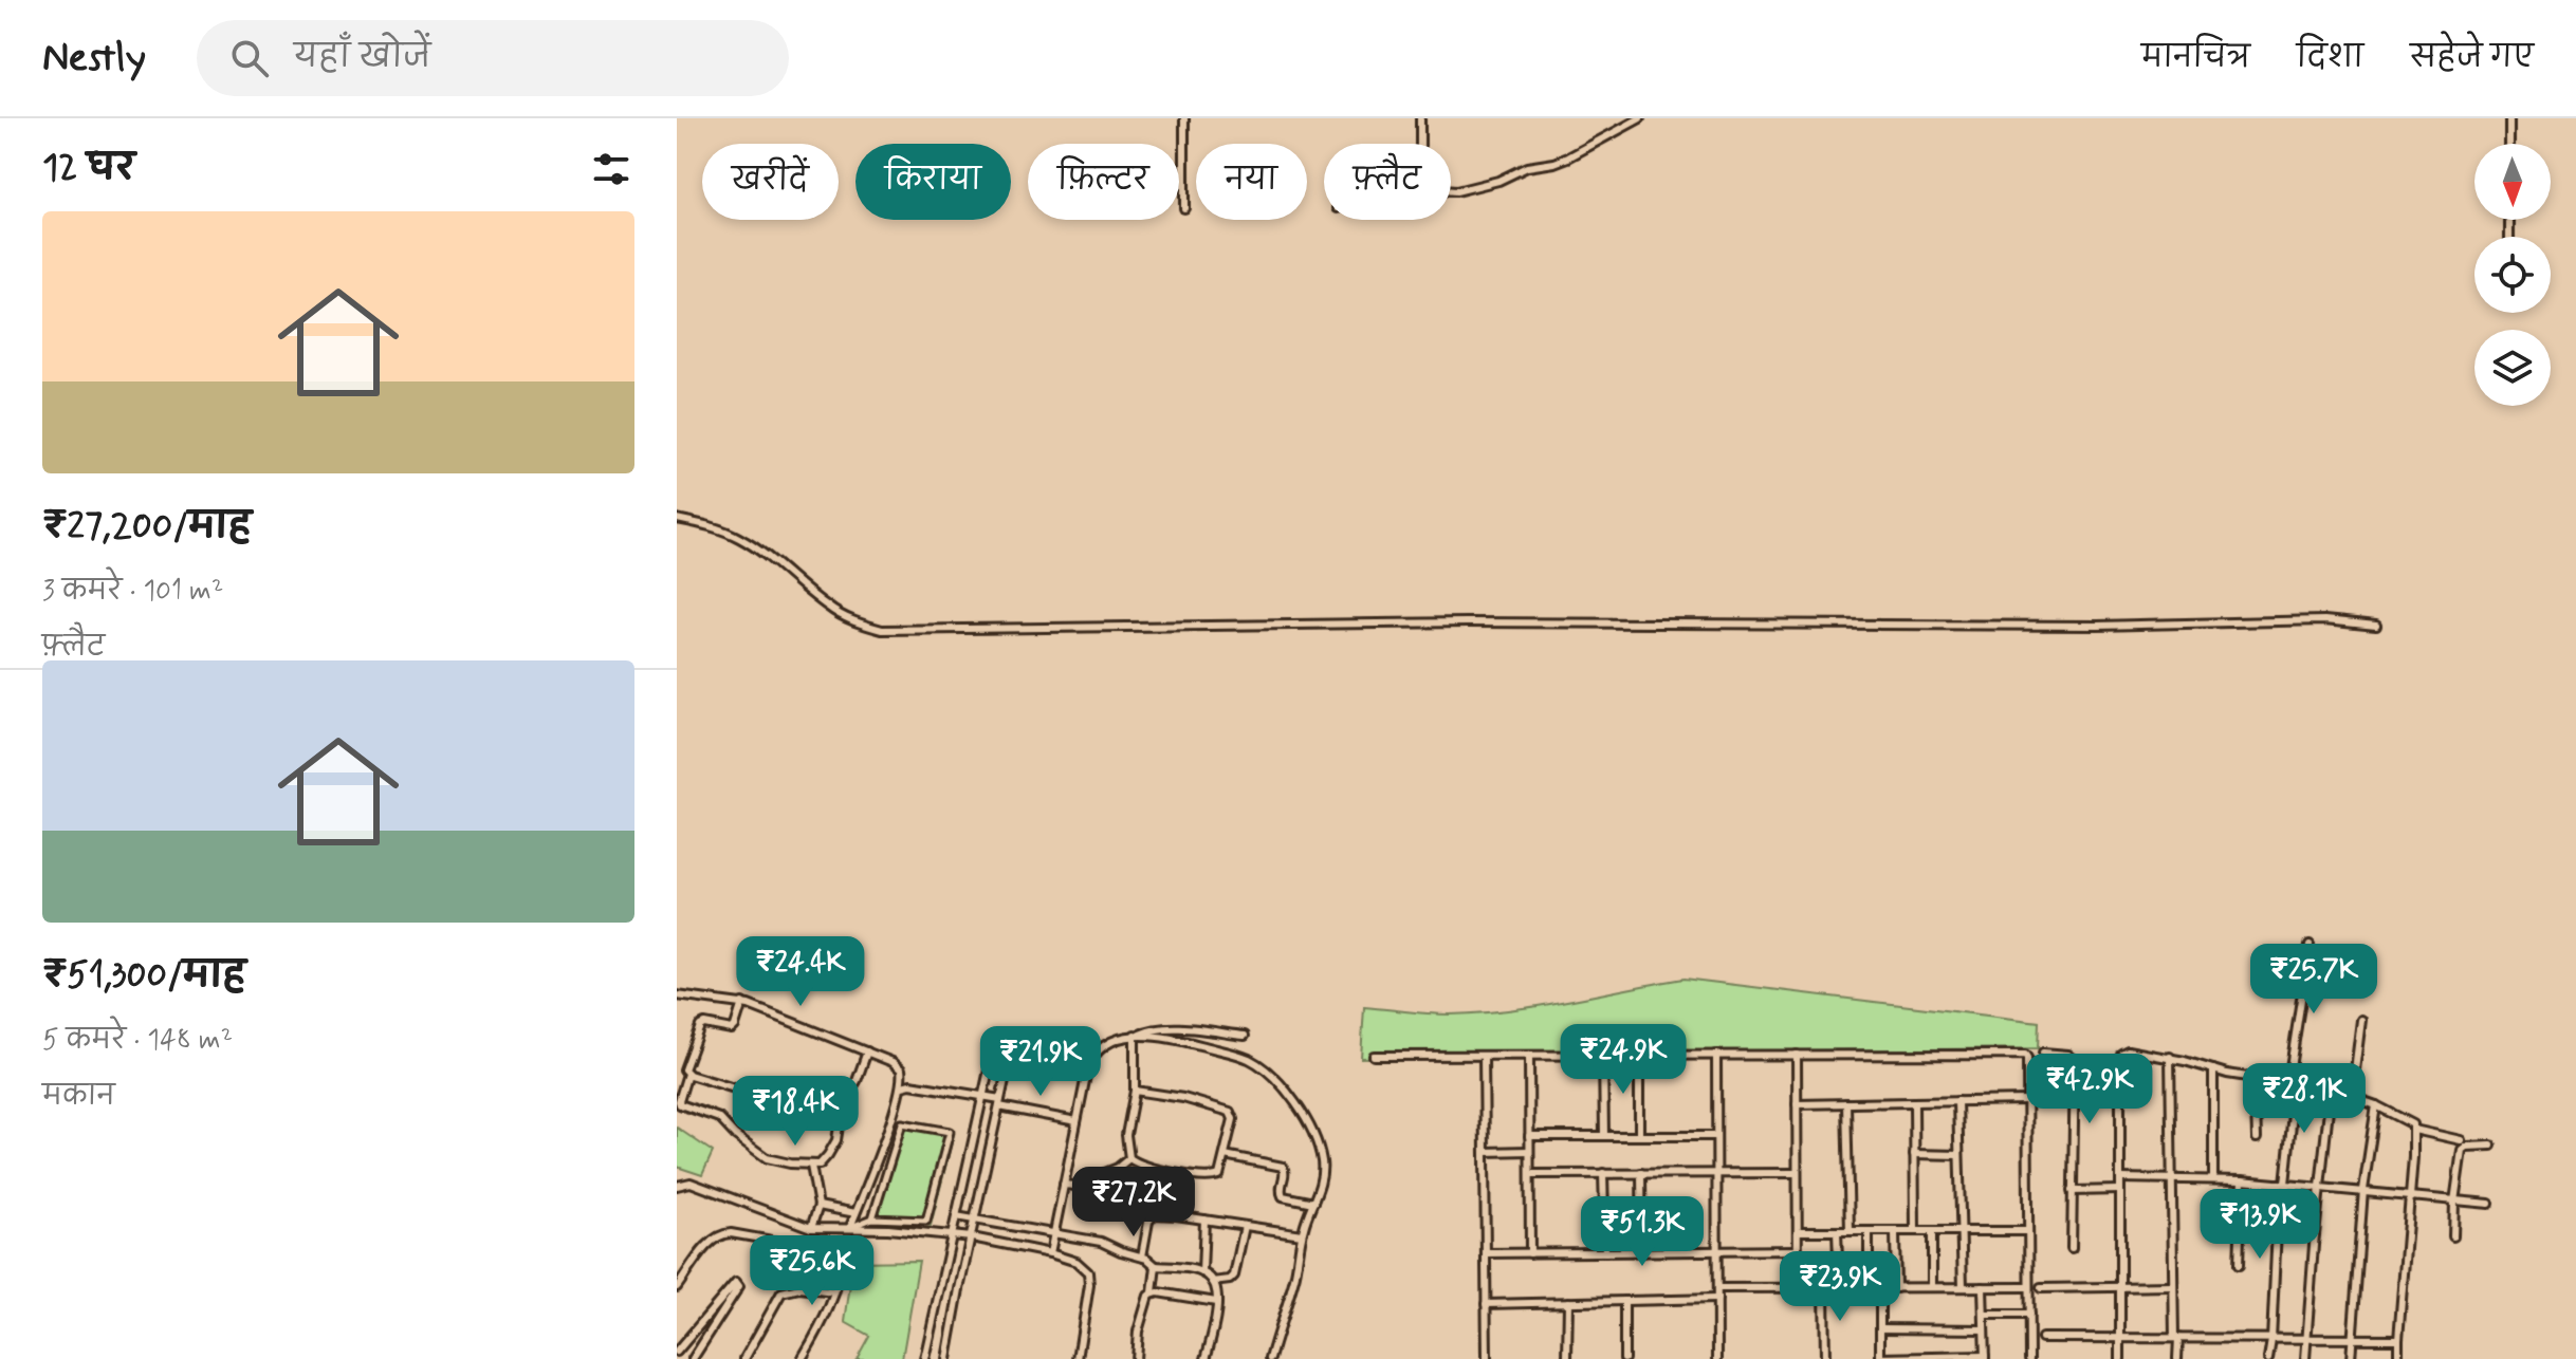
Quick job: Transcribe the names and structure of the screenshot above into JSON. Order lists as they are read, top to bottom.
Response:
{
  "north": "bottom",
  "page": {
    "header": "Nestly",
    "search": "यहाँ खोजें",
    "nav": ["मानचित्र", "दिशा", "सहेजे गए"],
    "heading": "12 घर",
    "chip": [
      "खरीदें",
      "किराया",
      "फ़िल्टर",
      "नया",
      "फ़्लैट"
    ],
    "list": [
      {
        "name": "₹27,200/माह",
        "note": "3 कमरे · 101 m² · फ़्लैट"
      },
      {
        "name": "₹51,300/माह",
        "note": "5 कमरे · 148 m² · मकान"
      }
    ],
    "price": [
      "₹24.4K",
      "₹25.7K",
      "₹24.9K",
      "₹21.9K",
      "₹42.9K",
      "₹28.1K",
      "₹18.4K",
      "₹27.2K",
      "₹13.9K",
      "₹51.3K",
      "₹25.6K",
      "₹23.9K"
    ]
  }
}
